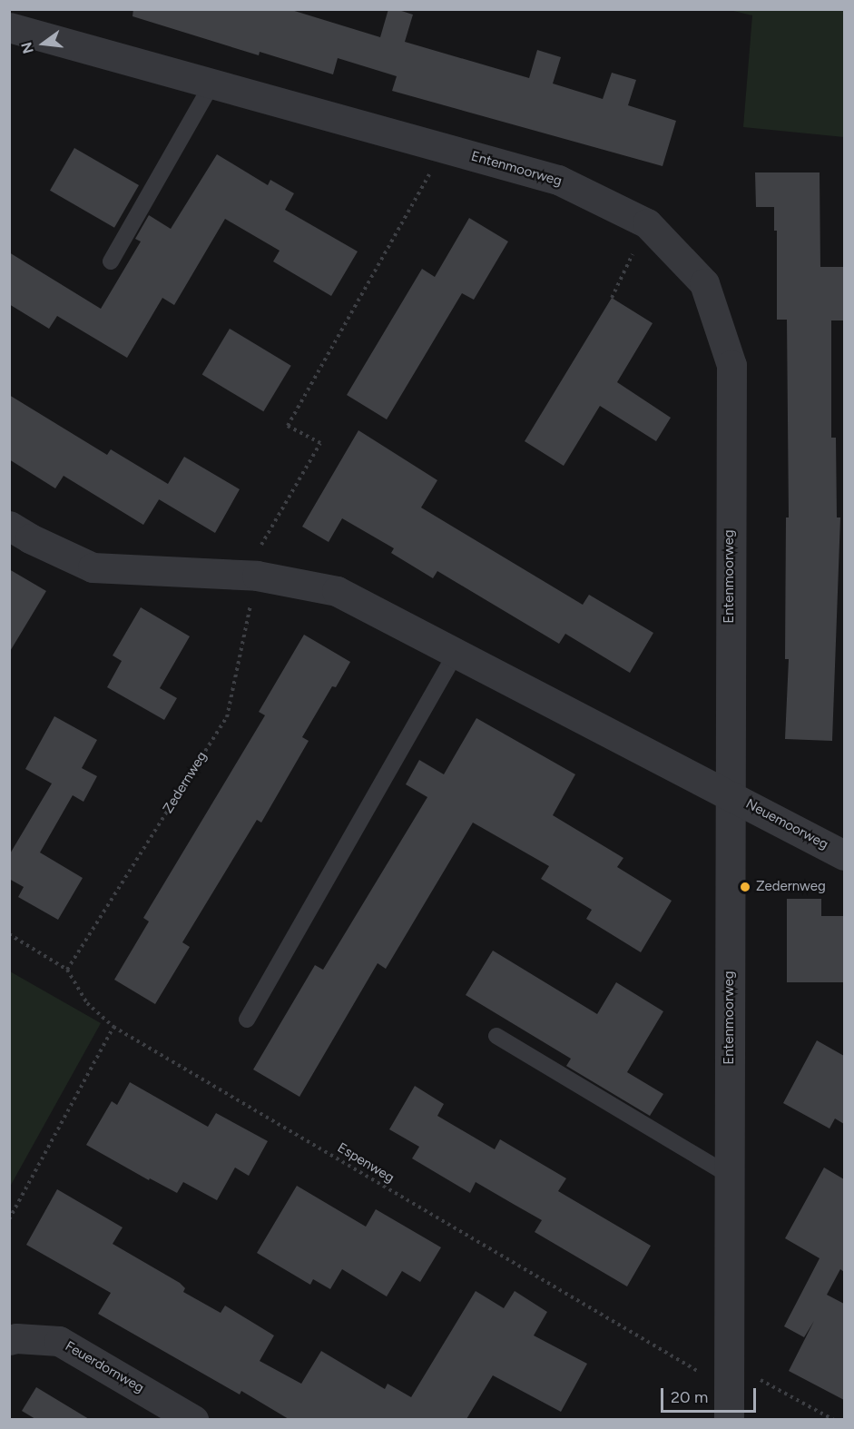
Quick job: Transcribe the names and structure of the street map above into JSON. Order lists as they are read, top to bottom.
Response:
{
  "streets": {
    "street": ["Entenmoorweg", "Neuemoorweg", "Feuerdornweg"],
    "path": ["Zedernweg", "Espenweg"]
  },
  "crossings": [
    ["Entenmoorweg", "Neuemoorweg"],
    ["Entenmoorweg", "Espenweg"],
    ["Zedernweg", "Espenweg"]
  ],
  "places": ["Zedernweg"],
  "scale_bar": "20 m",
  "north": "left"
}
